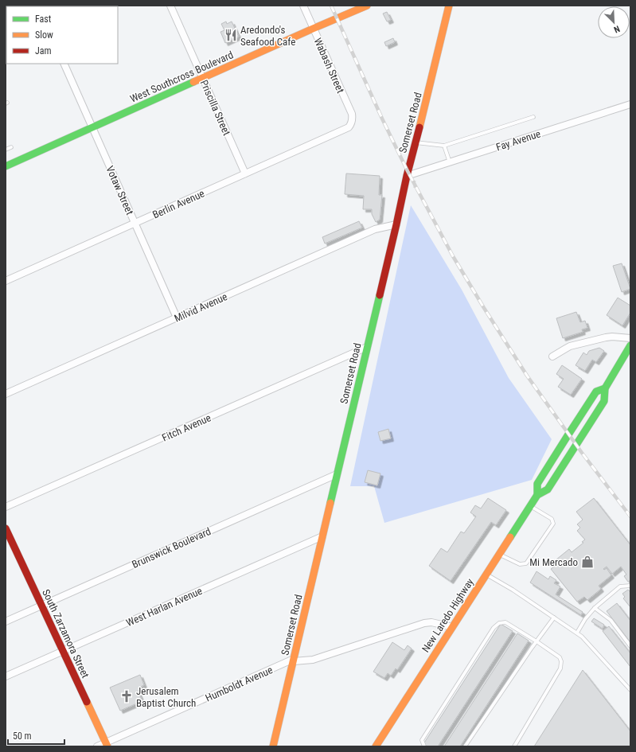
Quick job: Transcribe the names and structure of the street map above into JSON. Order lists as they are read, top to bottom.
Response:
{
  "streets": {
    "main road": [
      "West Southcross Boulevard",
      "Somerset Road",
      "New Laredo Highway",
      "South Zarzamora Street"
    ],
    "street": [
      "Wabash Street",
      "Priscilla Street",
      "Fay Avenue",
      "Votaw Street",
      "Berlin Avenue",
      "Milvid Avenue",
      "Fitch Avenue",
      "Brunswick Boulevard",
      "West Harlan Avenue",
      "Humboldt Avenue"
    ]
  },
  "crossings": [
    ["Wabash Street", "West Southcross Boulevard"],
    ["Wabash Street", "Berlin Avenue"],
    ["West Southcross Boulevard", "Priscilla Street"],
    ["West Southcross Boulevard", "Votaw Street"],
    ["Priscilla Street", "Berlin Avenue"],
    ["Somerset Road", "Fay Avenue"],
    ["Somerset Road", "Milvid Avenue"],
    ["Somerset Road", "Fitch Avenue"],
    ["Somerset Road", "Brunswick Boulevard"],
    ["Somerset Road", "West Harlan Avenue"],
    ["Somerset Road", "Humboldt Avenue"],
    ["Votaw Street", "Berlin Avenue"],
    ["Votaw Street", "Milvid Avenue"],
    ["Brunswick Boulevard", "South Zarzamora Street"],
    ["West Harlan Avenue", "South Zarzamora Street"],
    ["New Laredo Highway", "Humboldt Avenue"],
    ["South Zarzamora Street", "Humboldt Avenue"]
  ],
  "places": {
    "restaurant": ["Aredondo's Seafood Cafe"],
    "shop": ["Mi Mercado"],
    "church": ["Jerusalem Baptist Church"]
  },
  "legend": ["Fast", "Slow", "Jam"],
  "scale_bar": "50 m",
  "north": "bottom right"
}
